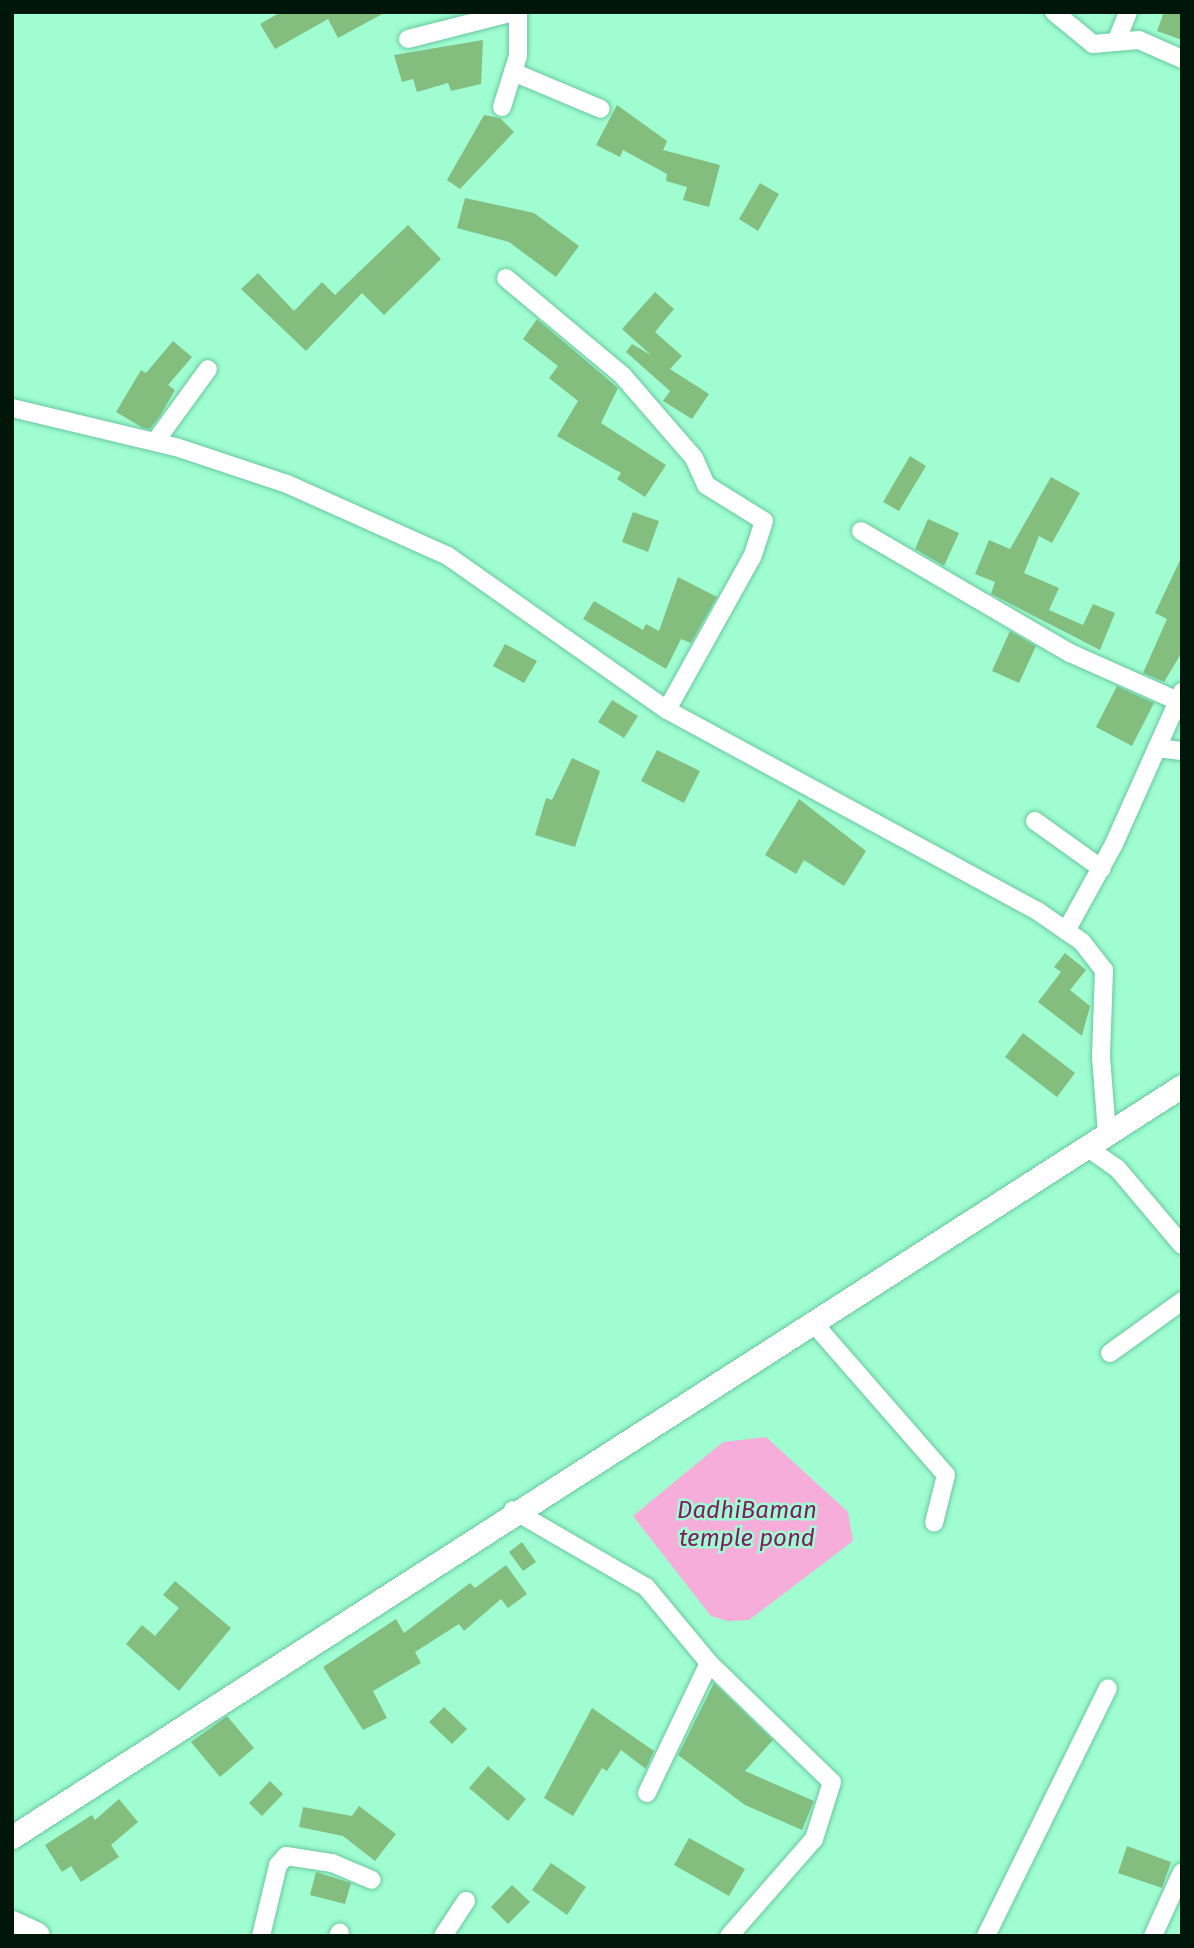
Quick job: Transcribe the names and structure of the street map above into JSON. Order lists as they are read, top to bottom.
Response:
{
  "water": ["DadhiBaman temple pond"]
}
